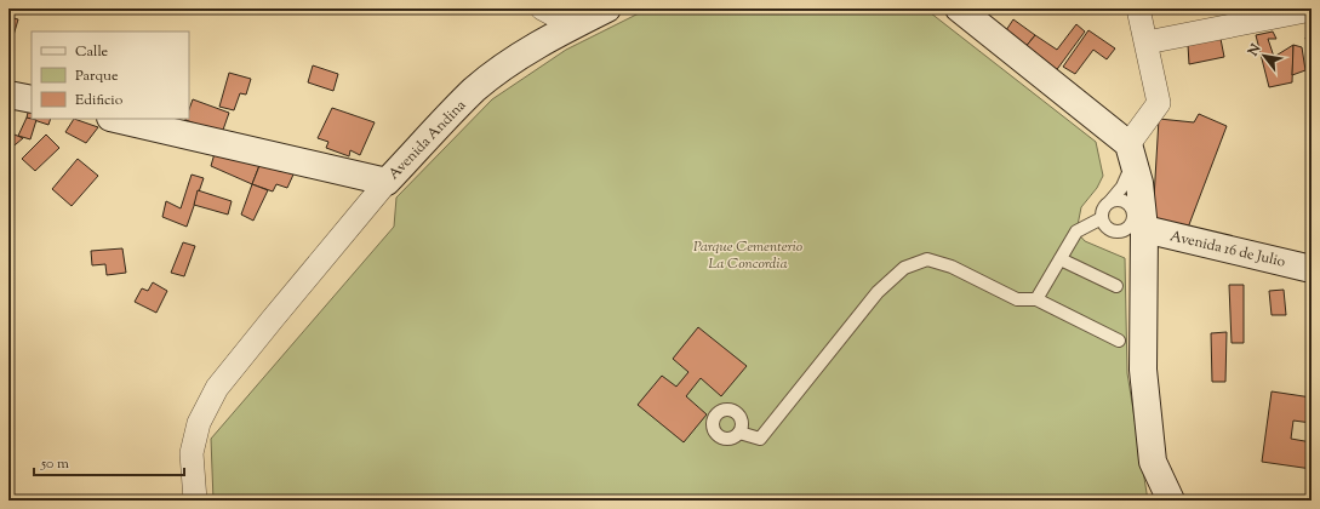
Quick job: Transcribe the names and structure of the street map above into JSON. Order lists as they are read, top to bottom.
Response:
{
  "streets": {
    "street": ["Avenida Andina", "Avenida 16 de Julio"]
  },
  "parks": ["Parque Cementerio La Concordia"],
  "legend": ["Calle", "Parque", "Edificio"],
  "scale_bar": "50 m",
  "north": "top left"
}
